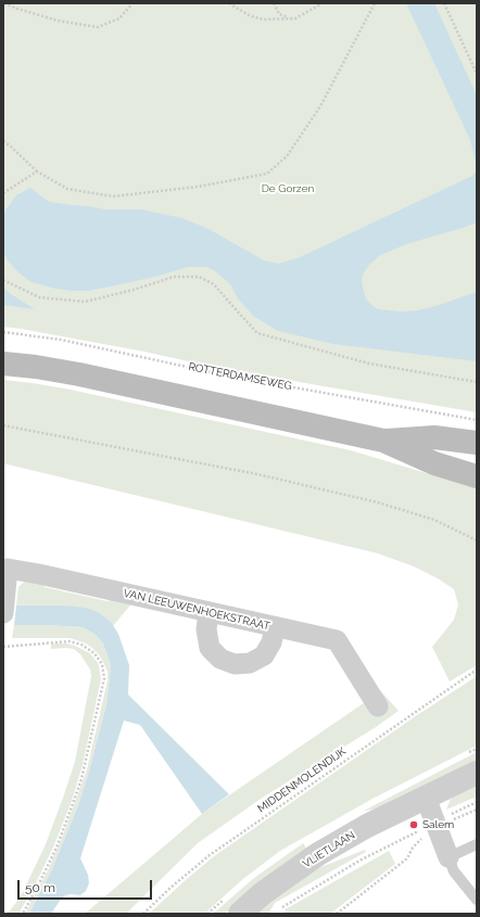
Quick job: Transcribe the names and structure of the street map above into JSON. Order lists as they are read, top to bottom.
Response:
{
  "streets": {
    "street": ["VAN LEEUWENHOEKSTRAAT", "VLIETLAAN"],
    "path": ["ROTTERDAMSEWEG", "MIDDENMOLENDIJK"]
  },
  "parks": ["De Gorzen"],
  "places": ["Salem"],
  "scale_bar": "50 m"
}
